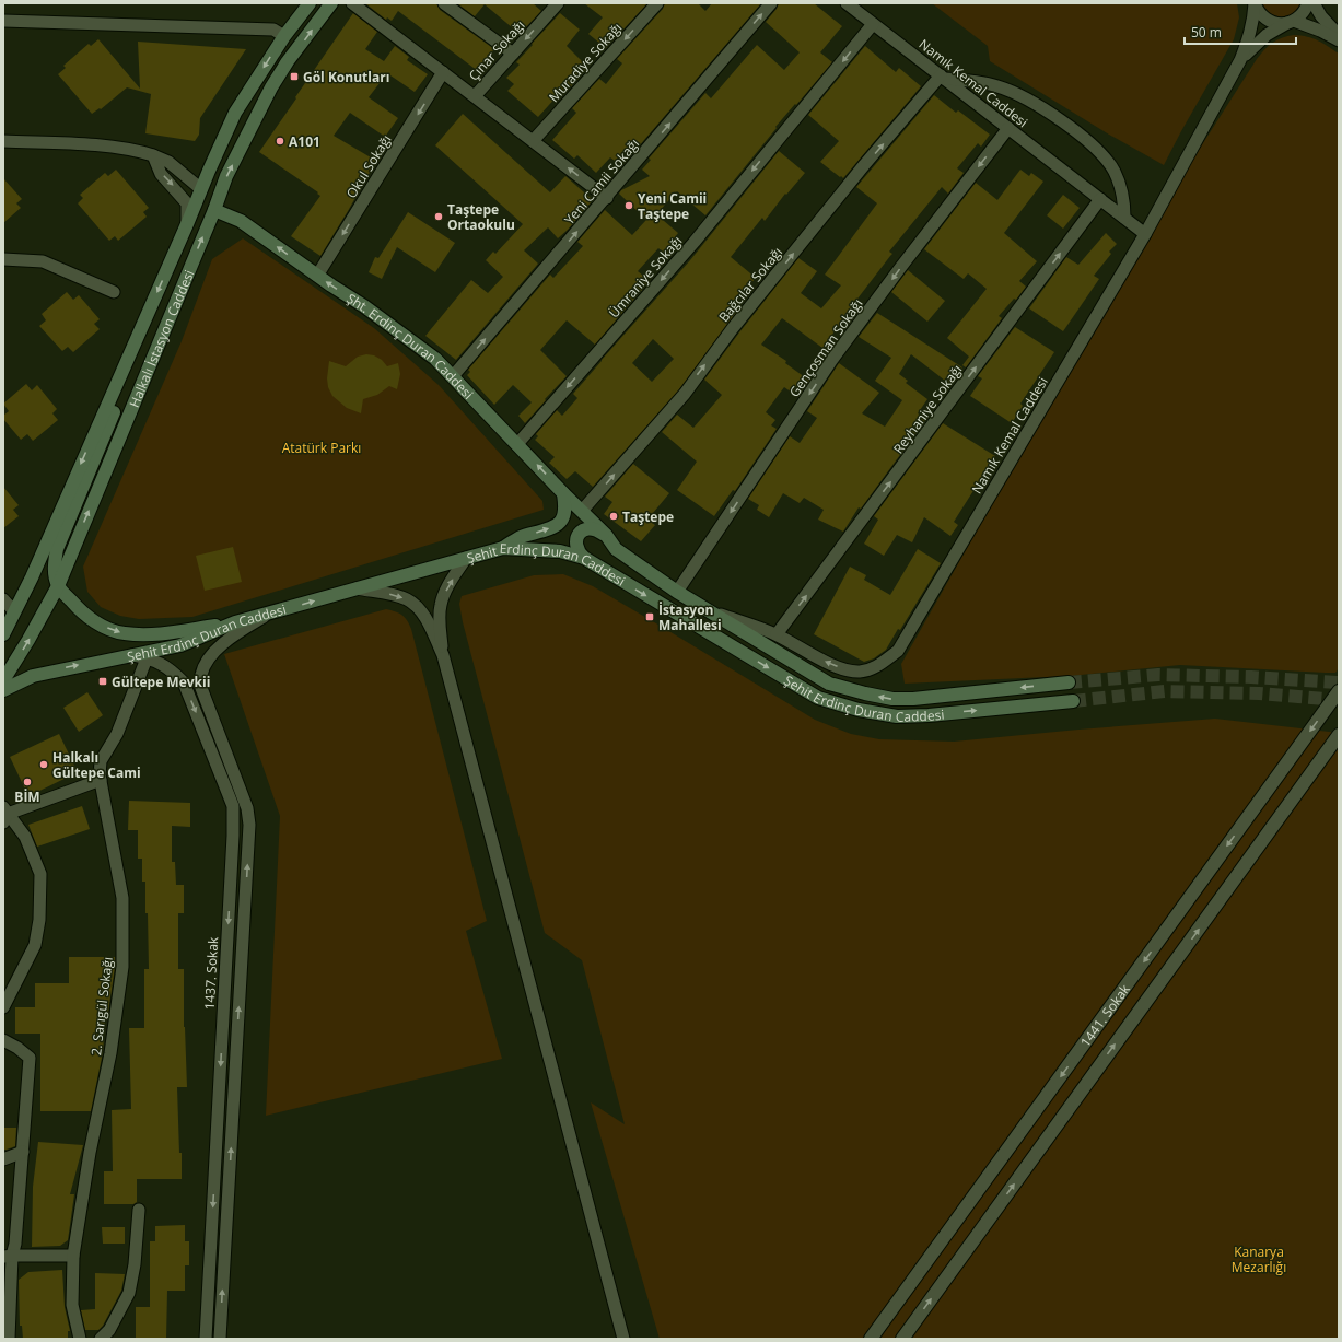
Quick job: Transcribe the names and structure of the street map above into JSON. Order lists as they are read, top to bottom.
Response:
{
  "streets": {
    "main road": ["Halkalı İstasyon Caddesi", "Şht. Erdinç Duran Caddesi", "Şehit Erdinç Duran Caddesi"],
    "street": [
      "Çınar Sokağı",
      "Muradiye Sokağı",
      "Namık Kemal Caddesi",
      "Okul Sokağı",
      "Yeni Camii Sokağı",
      "Ümraniye Sokağı",
      "Bağcılar Sokağı",
      "Gençosman Sokağı",
      "Reyhaniye Sokağı",
      "1437. Sokak",
      "2. Sarıgül Sokağı",
      "1441. Sokak"
    ]
  },
  "crossings": [
    ["Namık Kemal Caddesi", "Ümraniye Sokağı"],
    ["Namık Kemal Caddesi", "Bağcılar Sokağı"],
    ["Namık Kemal Caddesi", "Gençosman Sokağı"],
    ["Namık Kemal Caddesi", "Reyhaniye Sokağı"],
    ["Okul Sokağı", "Şht. Erdinç Duran Caddesi"],
    ["Yeni Camii Sokağı", "Şht. Erdinç Duran Caddesi"],
    ["Ümraniye Sokağı", "Şht. Erdinç Duran Caddesi"],
    ["Bağcılar Sokağı", "Şht. Erdinç Duran Caddesi"],
    ["Bağcılar Sokağı", "Şehit Erdinç Duran Caddesi"],
    ["Halkalı İstasyon Caddesi", "Şht. Erdinç Duran Caddesi"],
    ["Şht. Erdinç Duran Caddesi", "Şehit Erdinç Duran Caddesi"],
    ["Gençosman Sokağı", "Şehit Erdinç Duran Caddesi"],
    ["Şehit Erdinç Duran Caddesi", "1437. Sokak"],
    ["1437. Sokak", "2. Sarıgül Sokağı"]
  ],
  "one_way": [
    "Çınar Sokağı",
    "Muradiye Sokağı",
    "Namık Kemal Caddesi",
    "Okul Sokağı",
    "Yeni Camii Sokağı",
    "Ümraniye Sokağı",
    "Bağcılar Sokağı",
    "Şht. Erdinç Duran Caddesi",
    "Gençosman Sokağı",
    "Reyhaniye Sokağı"
  ],
  "parks": ["Atatürk Parkı", "Kanarya Mezarlığı"],
  "places": {
    "transit": ["Göl Konutları", "İstasyon Mahallesi", "Gültepe Mevkii"],
    "other": [
      "A101",
      "Yeni Camii Taştepe",
      "Taştepe Ortaokulu",
      "Taştepe",
      "Halkalı Gültepe Cami",
      "BİM"
    ]
  },
  "scale_bar": "50 m"
}
